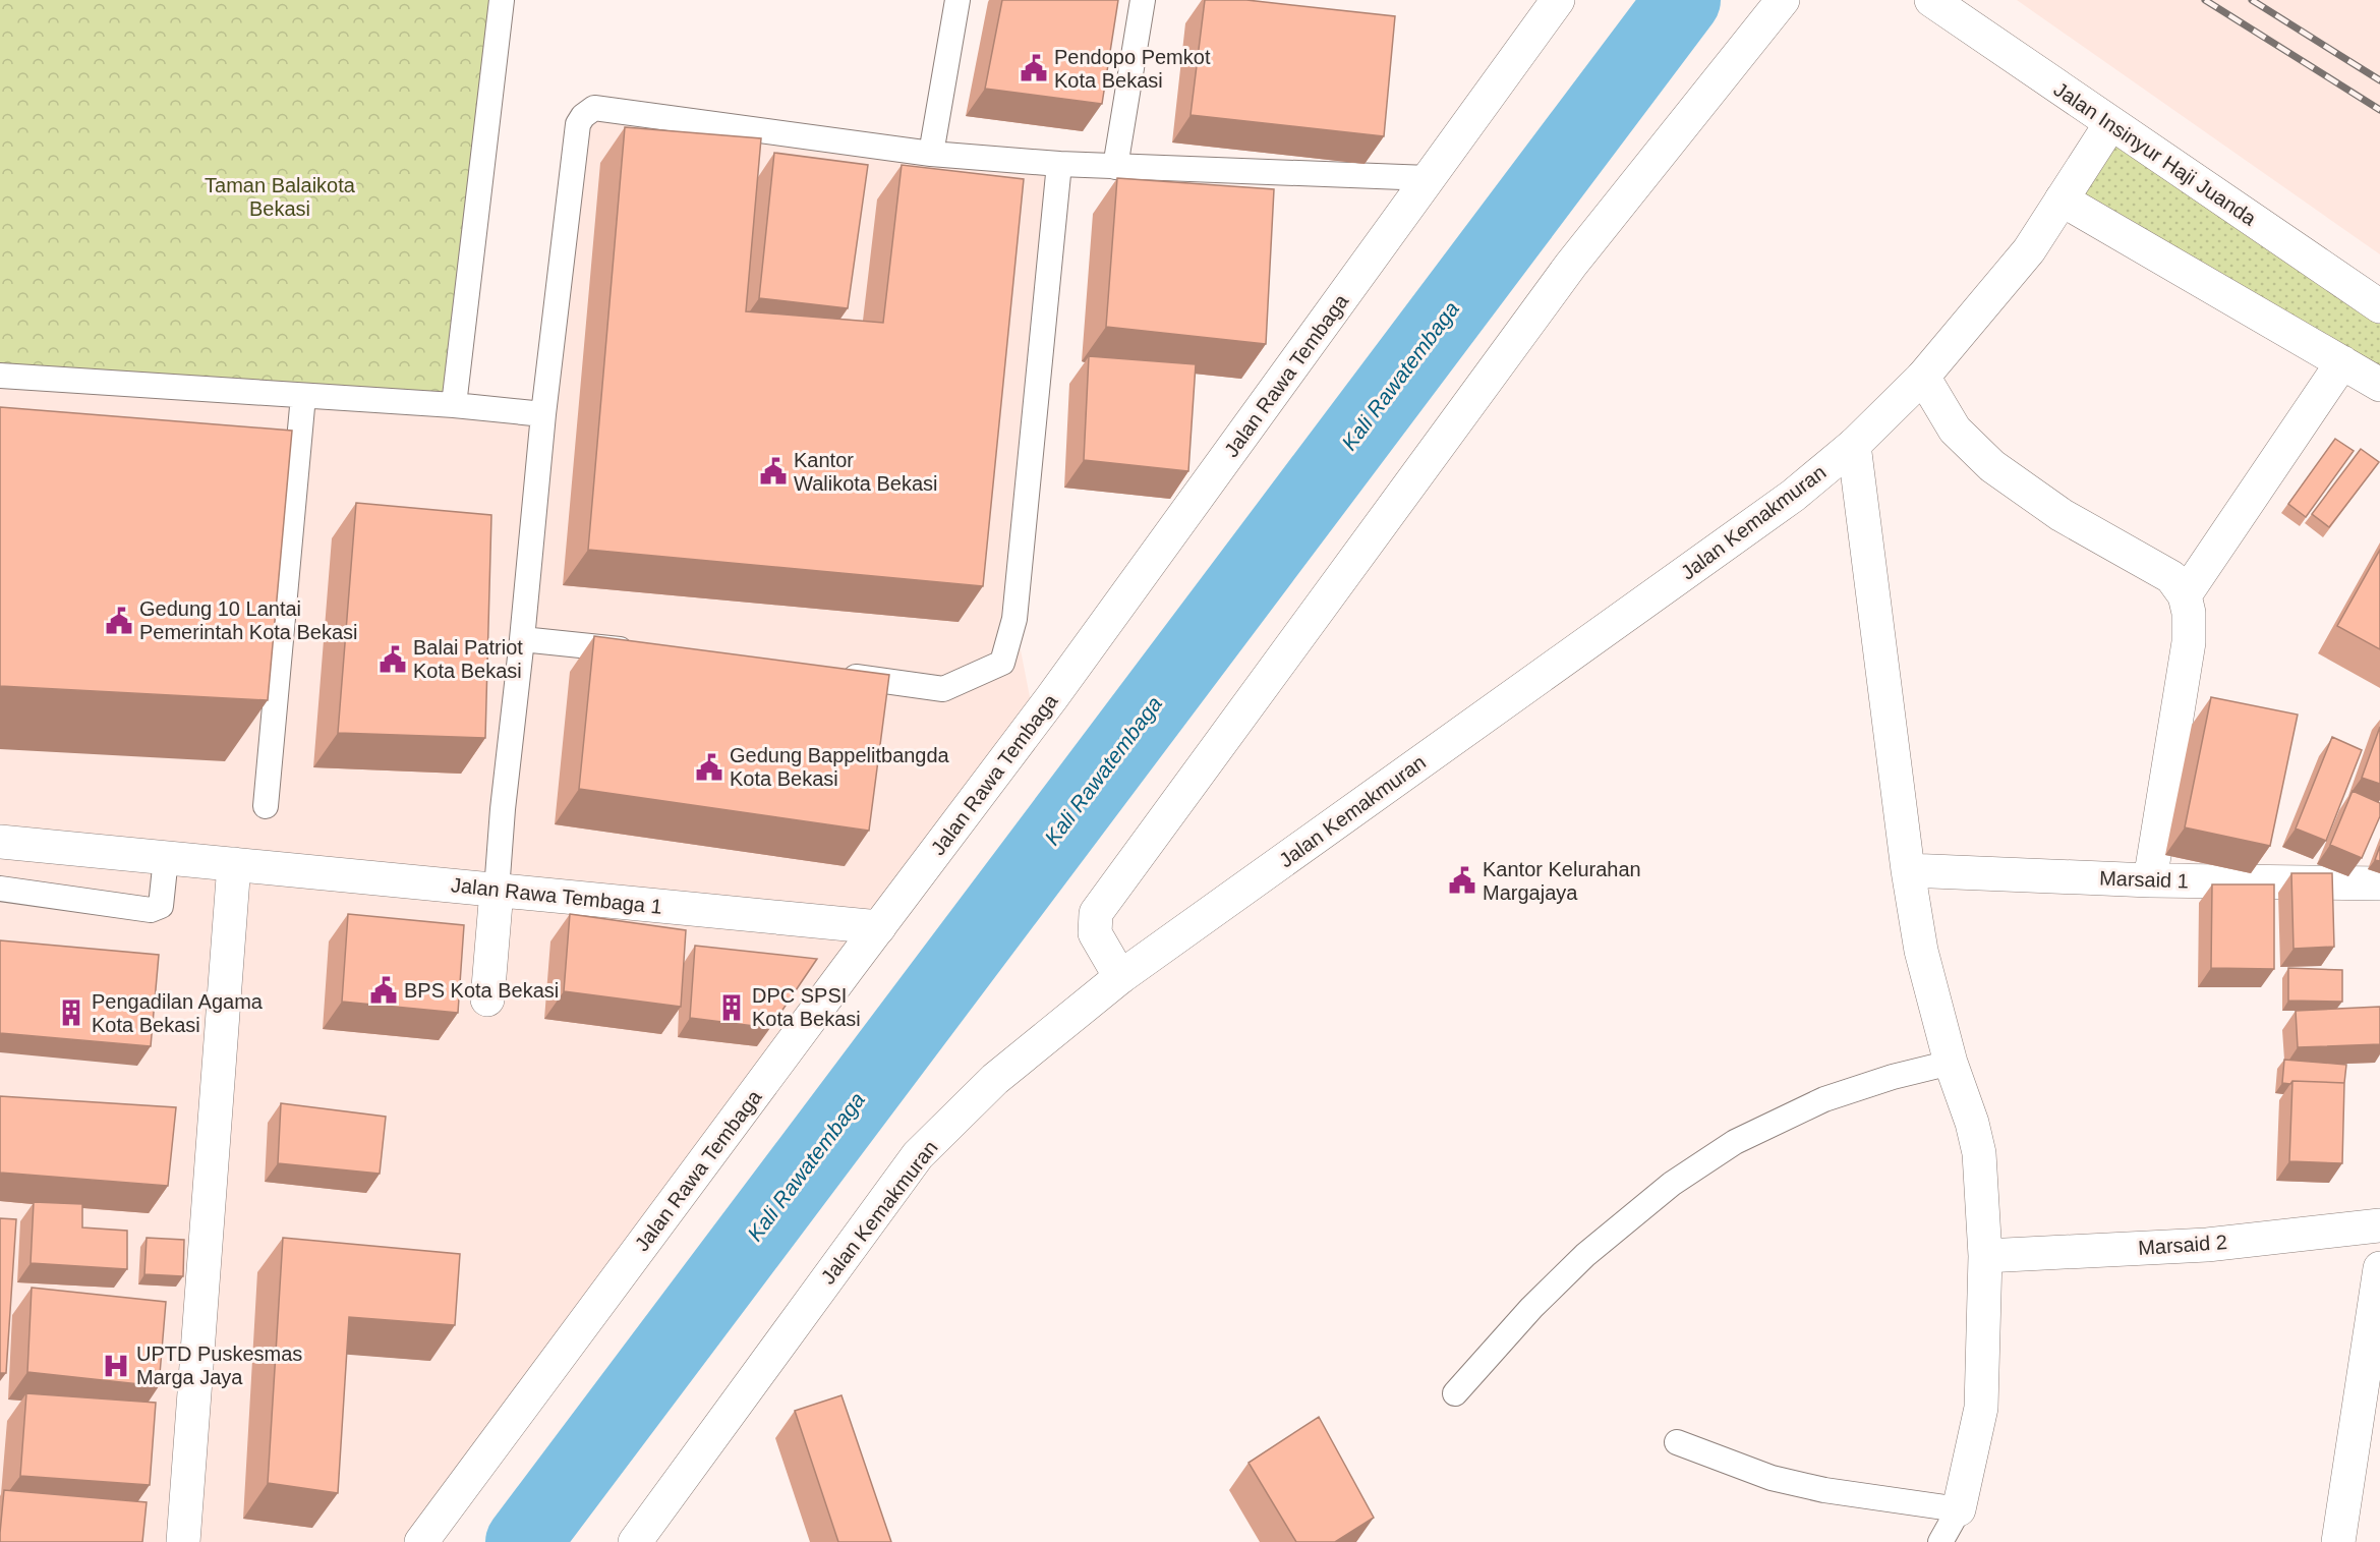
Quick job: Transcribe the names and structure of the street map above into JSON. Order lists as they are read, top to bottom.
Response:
{
  "streets": {
    "street": [
      "Jalan Insinyur Haji Juanda",
      "Jalan Rawa Tembaga",
      "Jalan Kemakmuran",
      "Marsaid 1",
      "Jalan Rawa Tembaga 1",
      "Marsaid 2"
    ]
  },
  "crossings": [
    ["Jalan Insinyur Haji Juanda", "Jalan Kemakmuran"],
    ["Jalan Rawa Tembaga", "Jalan Rawa Tembaga 1"]
  ],
  "water": ["Kali Rawatembaga"],
  "parks": ["Taman Balaikota Bekasi"],
  "places": {
    "public building": [
      "Pendopo Pemkot Kota Bekasi",
      "Kantor Walikota Bekasi",
      "Gedung 10 Lantai Pemerintah Kota Bekasi",
      "Balai Patriot Kota Bekasi",
      "Gedung Bappelitbangda Kota Bekasi",
      "Kantor Kelurahan Margajaya",
      "BPS Kota Bekasi"
    ],
    "building": ["DPC SPSI Kota Bekasi", "Pengadilan Agama Kota Bekasi"],
    "hospital": ["UPTD Puskesmas Marga Jaya"]
  }
}
